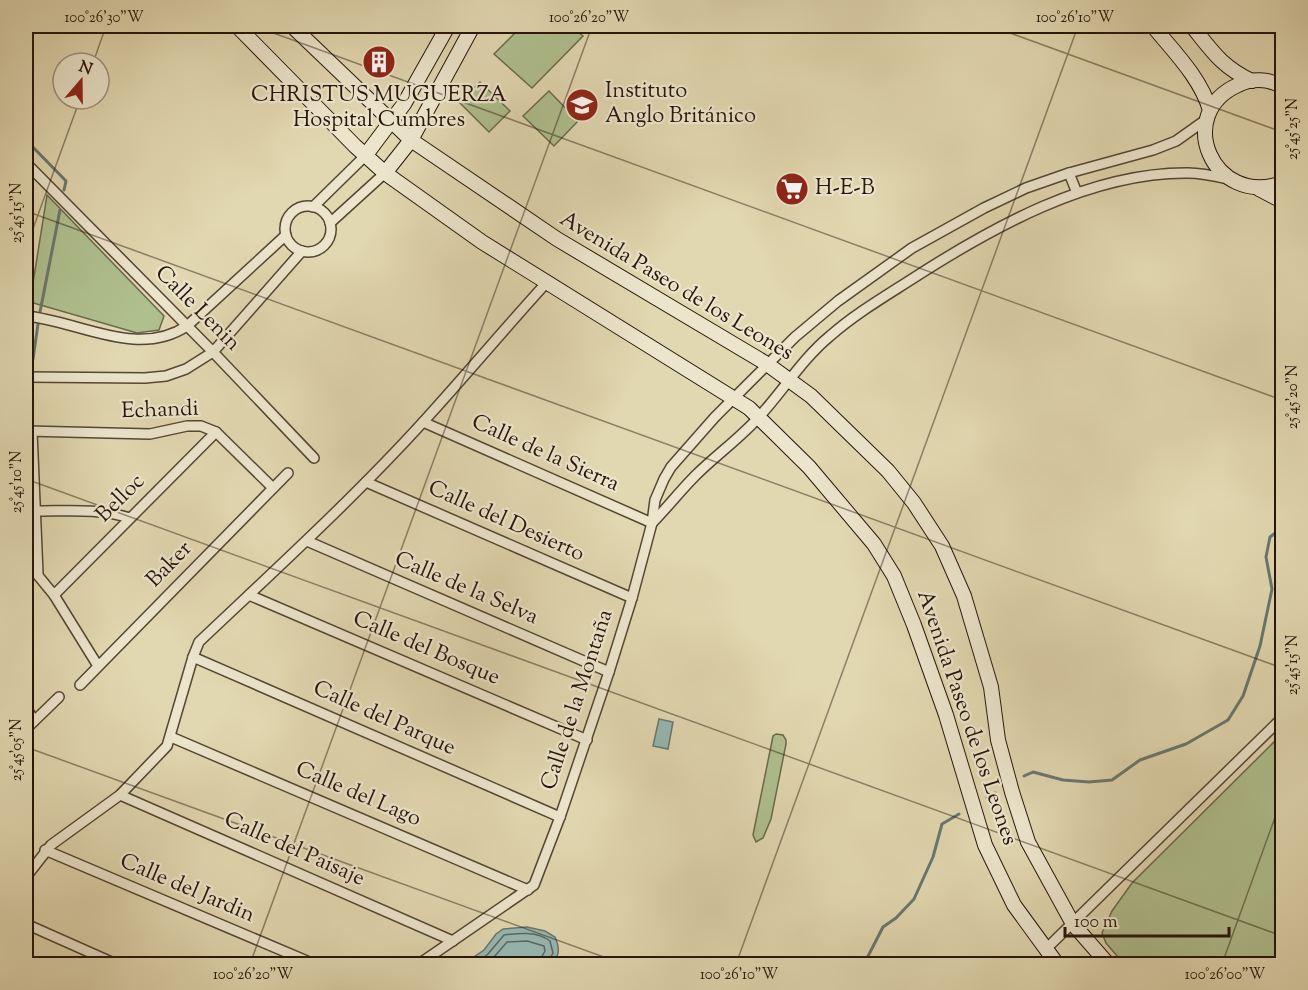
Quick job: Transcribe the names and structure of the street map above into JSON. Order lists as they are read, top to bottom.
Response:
{
  "streets": {
    "main road": ["Avenida Paseo de los Leones"],
    "street": [
      "Calle Lenin",
      "Echandi",
      "Calle de la Sierra",
      "Belloc",
      "Calle del Desierto",
      "Baker",
      "Calle de la Selva",
      "Calle del Bosque",
      "Calle de la Montaña",
      "Calle del Parque",
      "Calle del Lago",
      "Calle del Paisaje",
      "Calle del Jardin"
    ]
  },
  "crossings": [
    ["Avenida Paseo de los Leones", "Calle de la Montaña"],
    ["Echandi", "Belloc"],
    ["Echandi", "Baker"],
    ["Calle de la Sierra", "Calle de la Montaña"],
    ["Calle del Desierto", "Calle de la Montaña"],
    ["Calle de la Selva", "Calle de la Montaña"],
    ["Calle del Bosque", "Calle de la Montaña"],
    ["Calle de la Montaña", "Calle del Parque"],
    ["Calle de la Montaña", "Calle del Lago"]
  ],
  "places": {
    "building": ["CHRISTUS MUGUERZA Hospital Cumbres"],
    "school or university": ["Instituto Anglo Británico"],
    "supermarket": ["H-E-B"]
  },
  "scale_bar": "100 m",
  "north": "top",
  "coordinates": [
    "100°26'30\"W",
    "100°26'20\"W",
    "100°26'10\"W",
    "25°45'25\"N",
    "25°45'15\"N",
    "25°45'20\"N",
    "25°45'10\"N",
    "25°45'05\"N",
    "100°26'00\"W"
  ]
}
